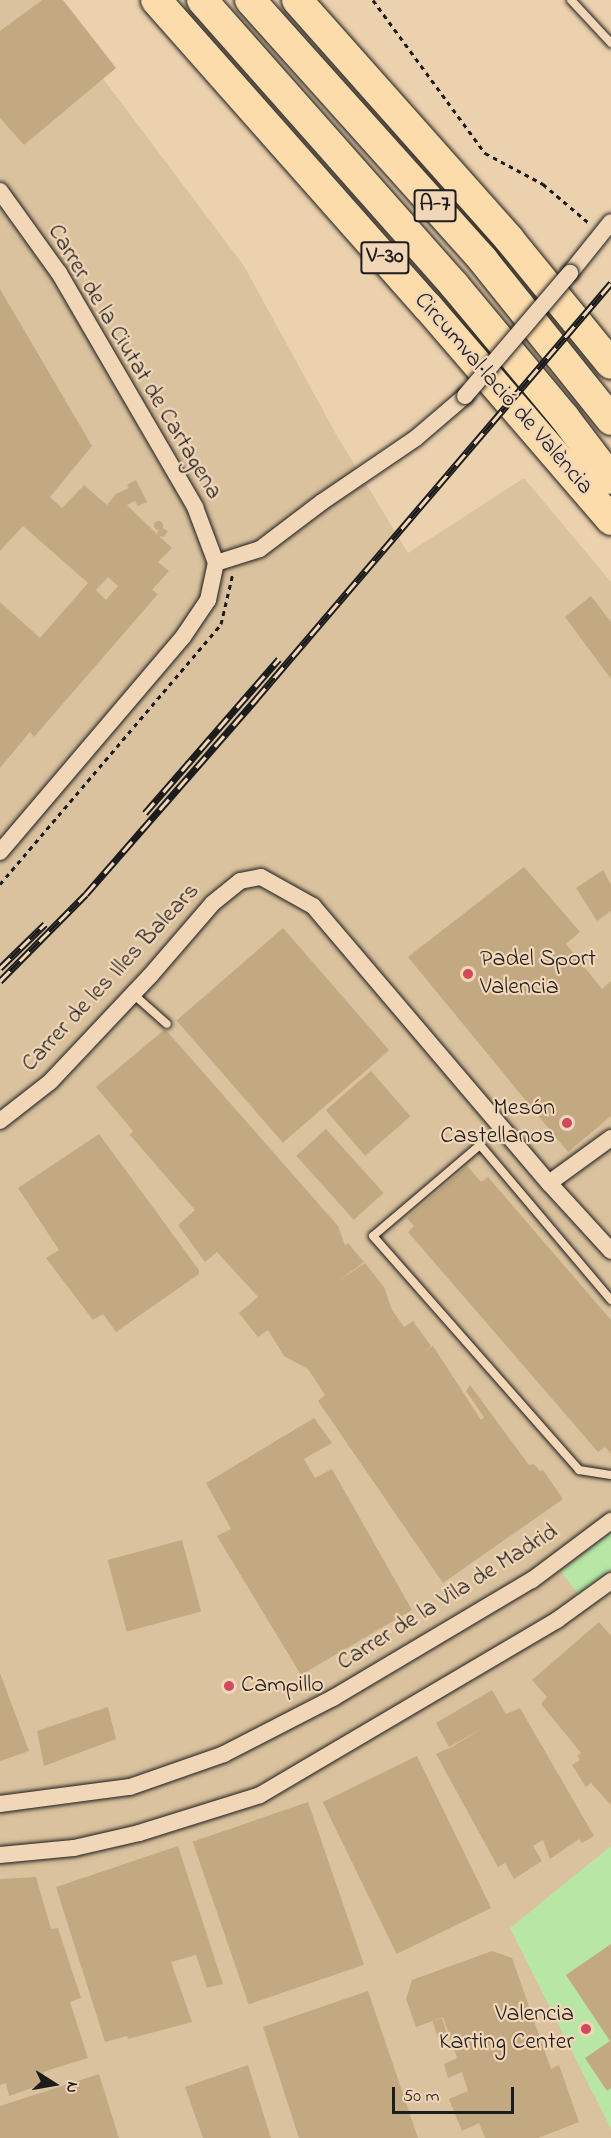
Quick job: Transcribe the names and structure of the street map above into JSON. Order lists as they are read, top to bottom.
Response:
{
  "streets": {
    "highway": ["A-7", "V-30", "Circumval·lació de València"],
    "street": ["Carrer de la Ciutat de Cartagena", "Carrer de les Illes Balears", "Carrer de la Vila de Madrid"]
  },
  "places": [
    "Padel Sport Valencia",
    "Mesón Castellanos",
    "Campillo",
    "Valencia Karting Center"
  ],
  "scale_bar": "50 m",
  "north": "right"
}
